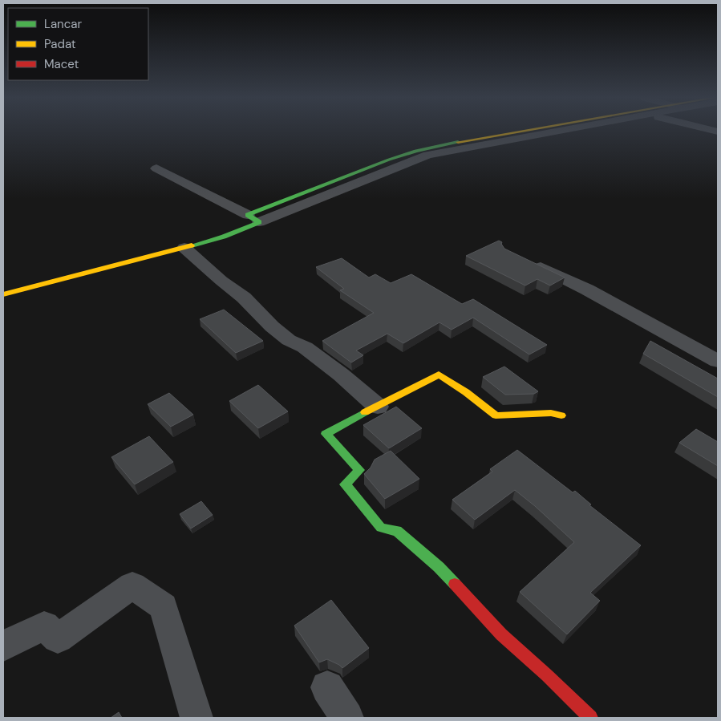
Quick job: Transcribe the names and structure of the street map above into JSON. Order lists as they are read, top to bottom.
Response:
{
  "legend": ["Lancar", "Padat", "Macet"]
}
